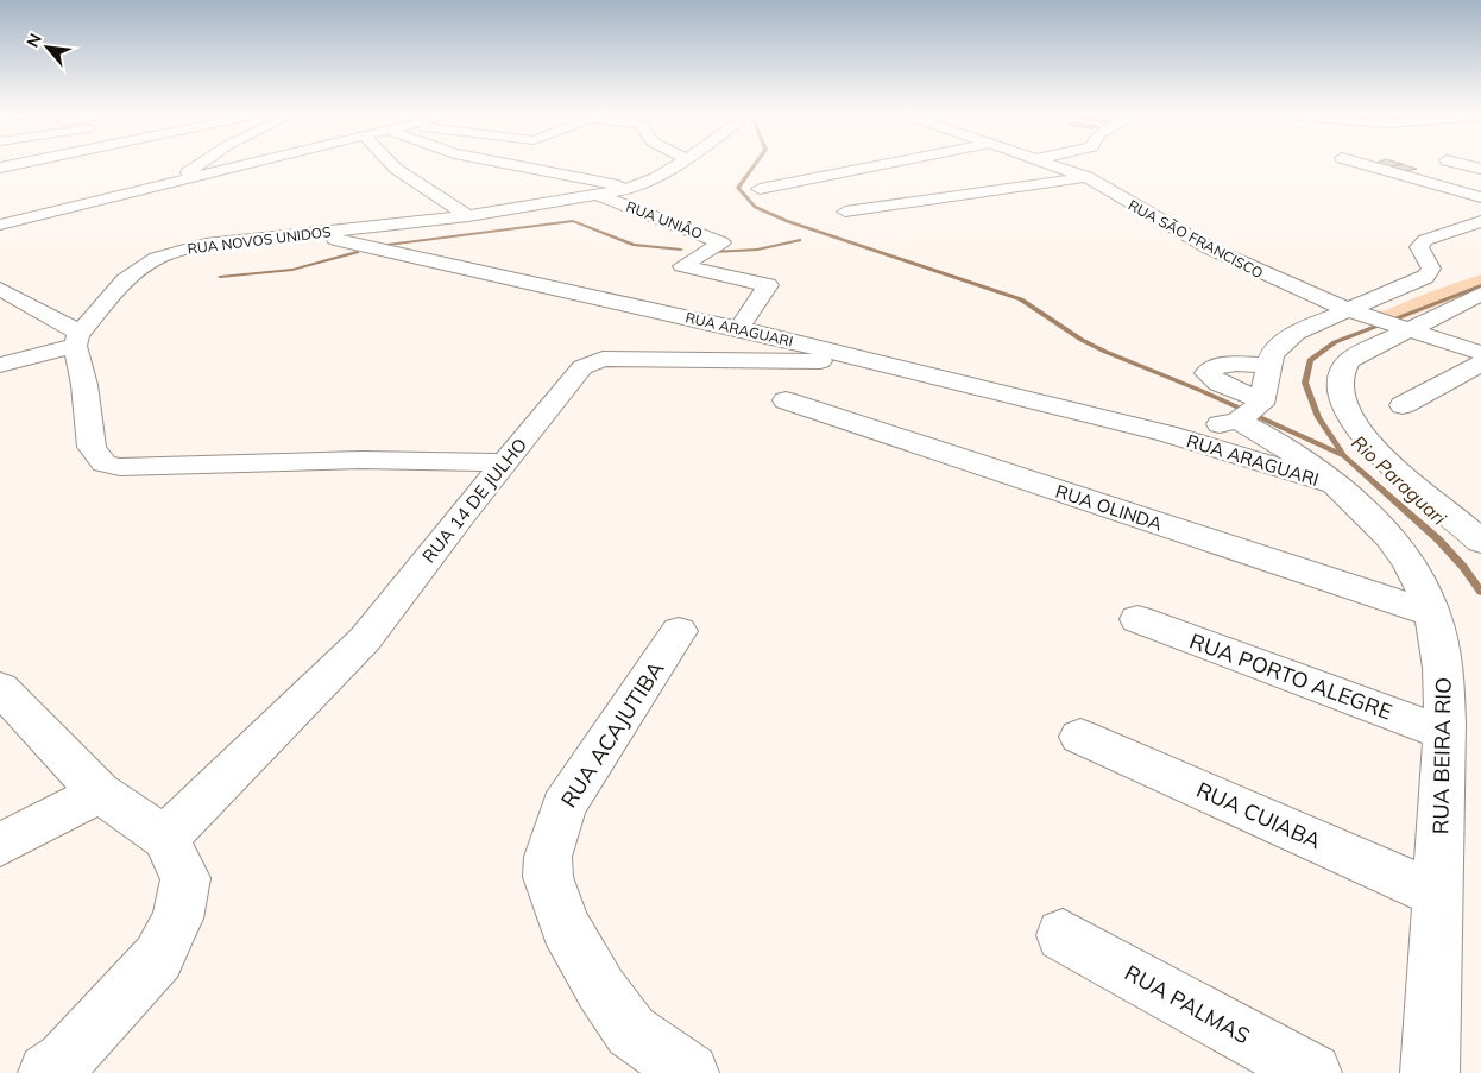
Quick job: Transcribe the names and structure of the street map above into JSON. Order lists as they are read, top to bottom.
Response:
{
  "streets": {
    "street": [
      "RUA UNIÂO",
      "RUA SÃO FRANCISCO",
      "RUA NOVOS UNIDOS",
      "RUA ARAGUARI",
      "RUA 14 DE JULHO",
      "RUA OLINDA",
      "RUA PORTO ALEGRE",
      "RUA ACAJUTIBA",
      "RUA BEIRA RIO",
      "RUA CUIABA",
      "RUA PALMAS"
    ]
  },
  "crossings": [
    ["RUA UNIÂO", "RUA NOVOS UNIDOS"],
    ["RUA UNIÂO", "RUA ARAGUARI"],
    ["RUA NOVOS UNIDOS", "RUA ARAGUARI"],
    ["RUA ARAGUARI", "RUA 14 DE JULHO"],
    ["RUA ARAGUARI", "RUA BEIRA RIO"],
    ["RUA OLINDA", "RUA BEIRA RIO"],
    ["RUA PORTO ALEGRE", "RUA BEIRA RIO"],
    ["RUA BEIRA RIO", "RUA CUIABA"]
  ],
  "water": ["Rio Paraguari"],
  "north": "top left"
}
